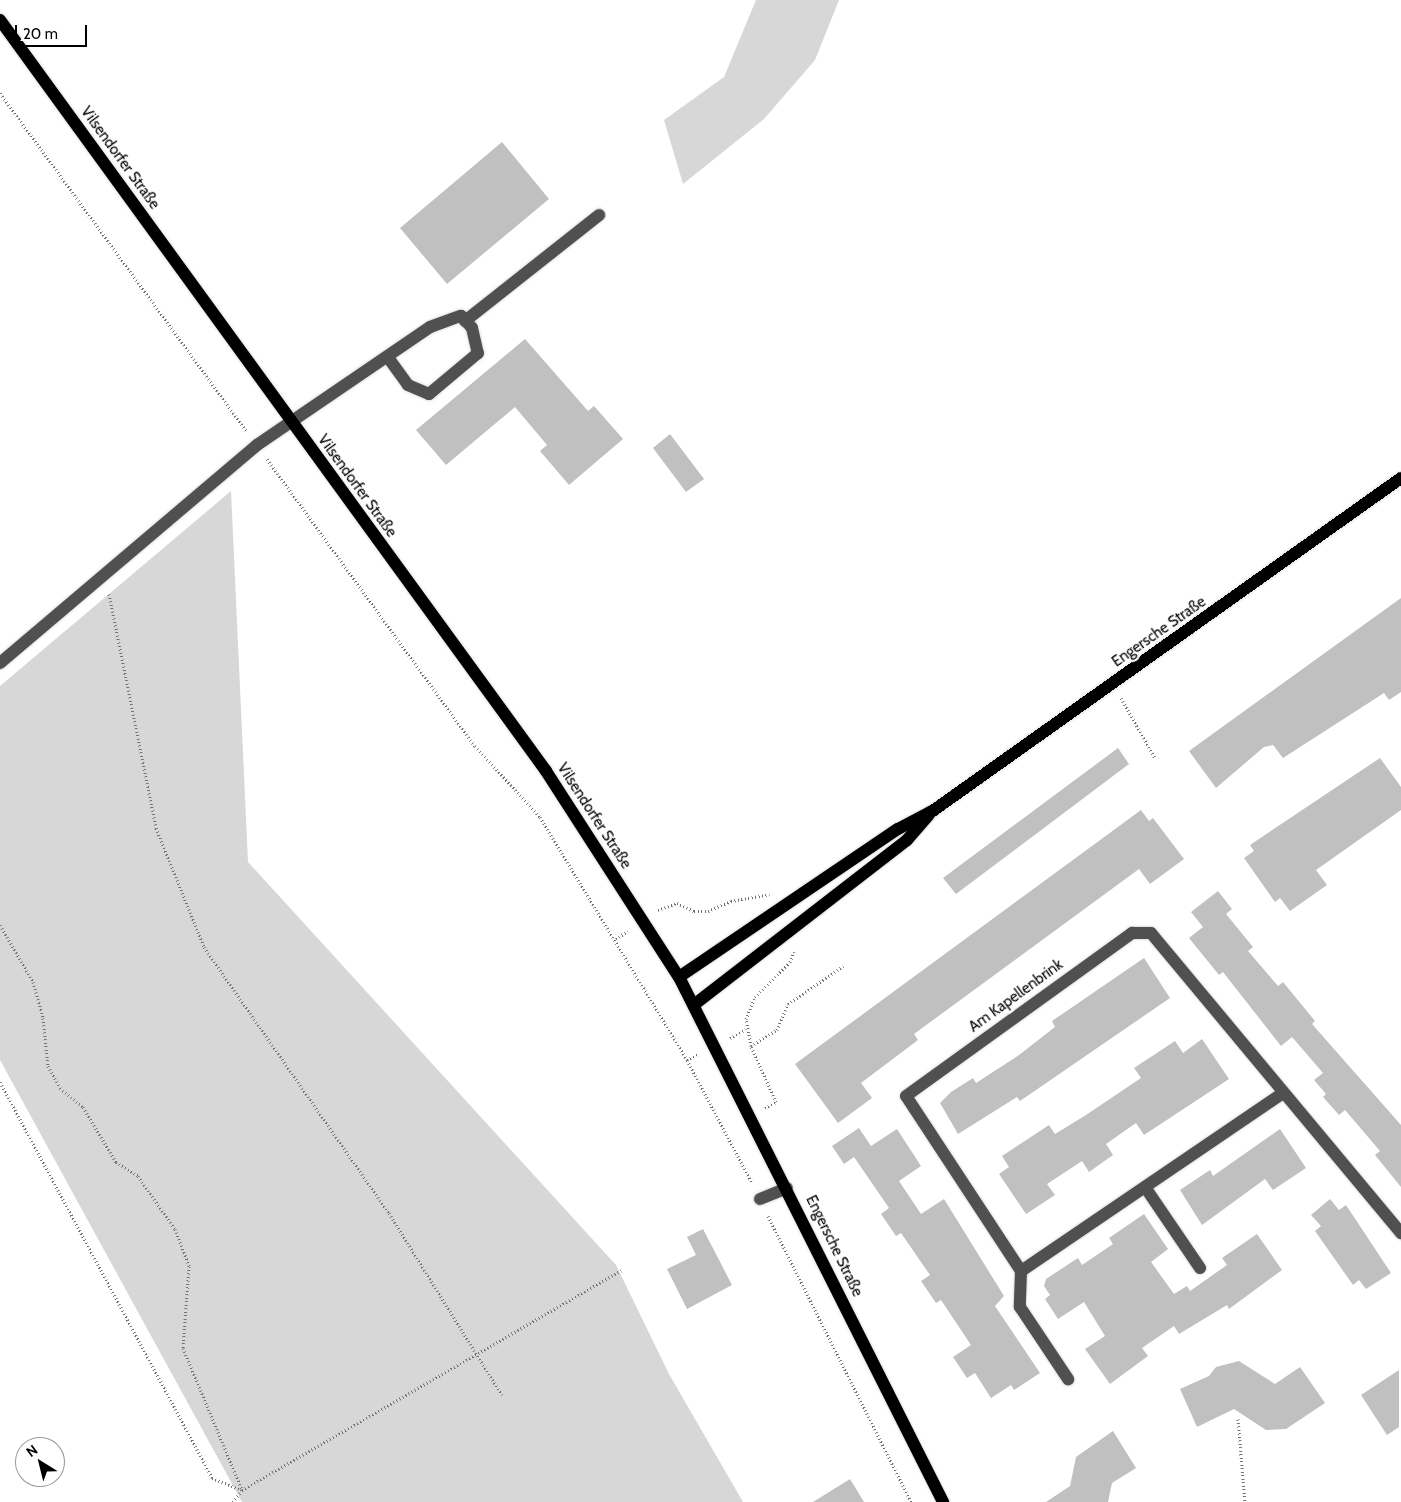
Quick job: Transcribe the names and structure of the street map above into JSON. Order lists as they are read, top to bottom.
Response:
{
  "streets": {
    "main road": ["Vilsendorfer Straße", "Engersche Straße"],
    "street": ["Am Kapellenbrink"]
  },
  "crossings": [
    ["Vilsendorfer Straße", "Engersche Straße"]
  ],
  "scale_bar": "20 m",
  "north": "top left"
}
